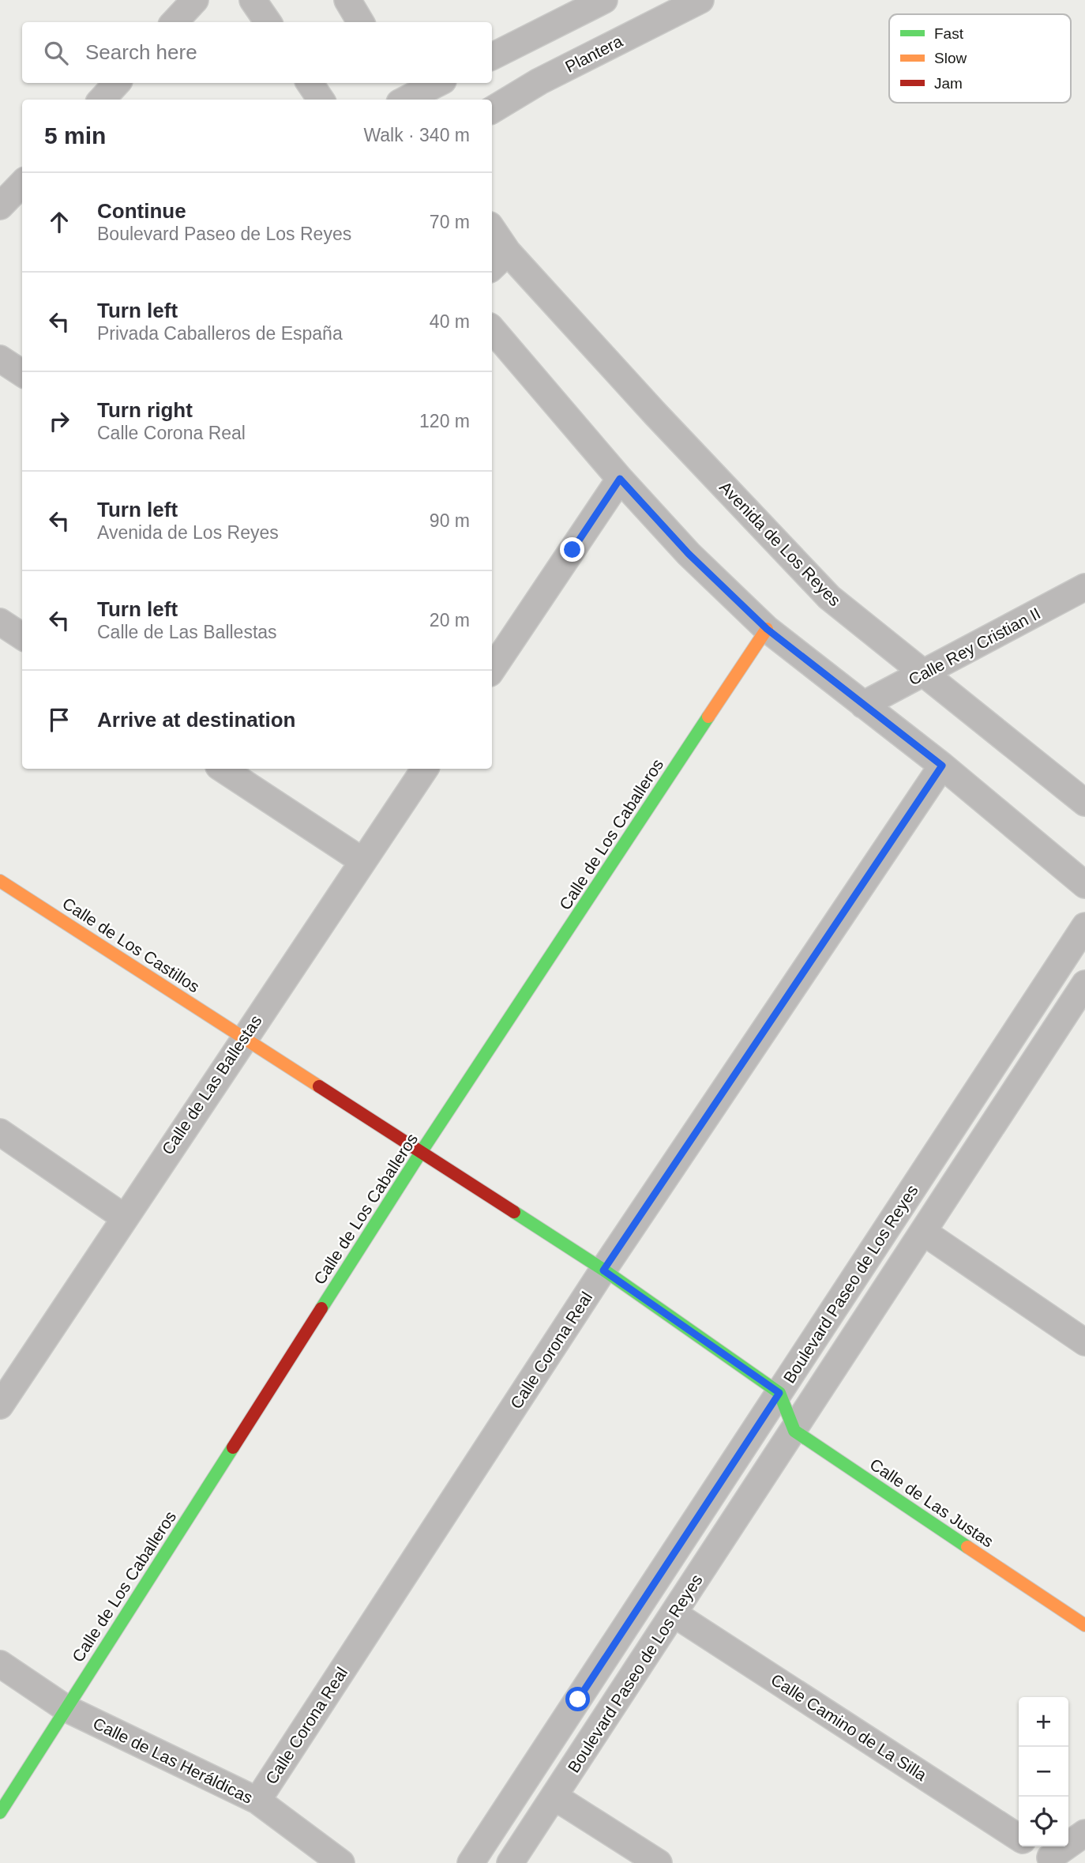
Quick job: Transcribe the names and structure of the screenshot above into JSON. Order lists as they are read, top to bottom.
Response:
{
  "streets": {
    "street": [
      "Plantera",
      "Avenida de Los Reyes",
      "Calle Rey Cristian II",
      "Calle de Los Caballeros",
      "Calle de Los Castillos",
      "Calle de Las Ballestas",
      "Boulevard Paseo de Los Reyes",
      "Calle Corona Real",
      "Calle de Las Justas",
      "Calle Camino de La Silla",
      "Calle de Las Heráldicas"
    ]
  },
  "crossings": [
    ["Avenida de Los Reyes", "Calle Rey Cristian II"],
    ["Calle de Los Caballeros", "Calle de Los Castillos"],
    ["Calle de Los Caballeros", "Calle de Las Heráldicas"],
    ["Calle de Los Castillos", "Calle de Las Ballestas"],
    ["Calle de Los Castillos", "Boulevard Paseo de Los Reyes"],
    ["Calle de Los Castillos", "Calle Corona Real"],
    ["Boulevard Paseo de Los Reyes", "Calle de Las Justas"],
    ["Boulevard Paseo de Los Reyes", "Calle Camino de La Silla"],
    ["Calle Corona Real", "Calle de Las Heráldicas"]
  ],
  "legend": ["Fast", "Slow", "Jam"],
  "page": {
    "search": "Search here",
    "heading": ["5 min", "Walk · 340 m"],
    "list": [
      ["Continue", "Boulevard Paseo de Los Reyes", "70 m"],
      ["Turn left", "Privada Caballeros de España", "40 m"],
      ["Turn right", "Calle Corona Real", "120 m"],
      ["Turn left", "Avenida de Los Reyes", "90 m"],
      ["Turn left", "Calle de Las Ballestas", "20 m"],
      "Arrive at destination"
    ],
    "map_buttons": ["+", "−"]
  }
}
